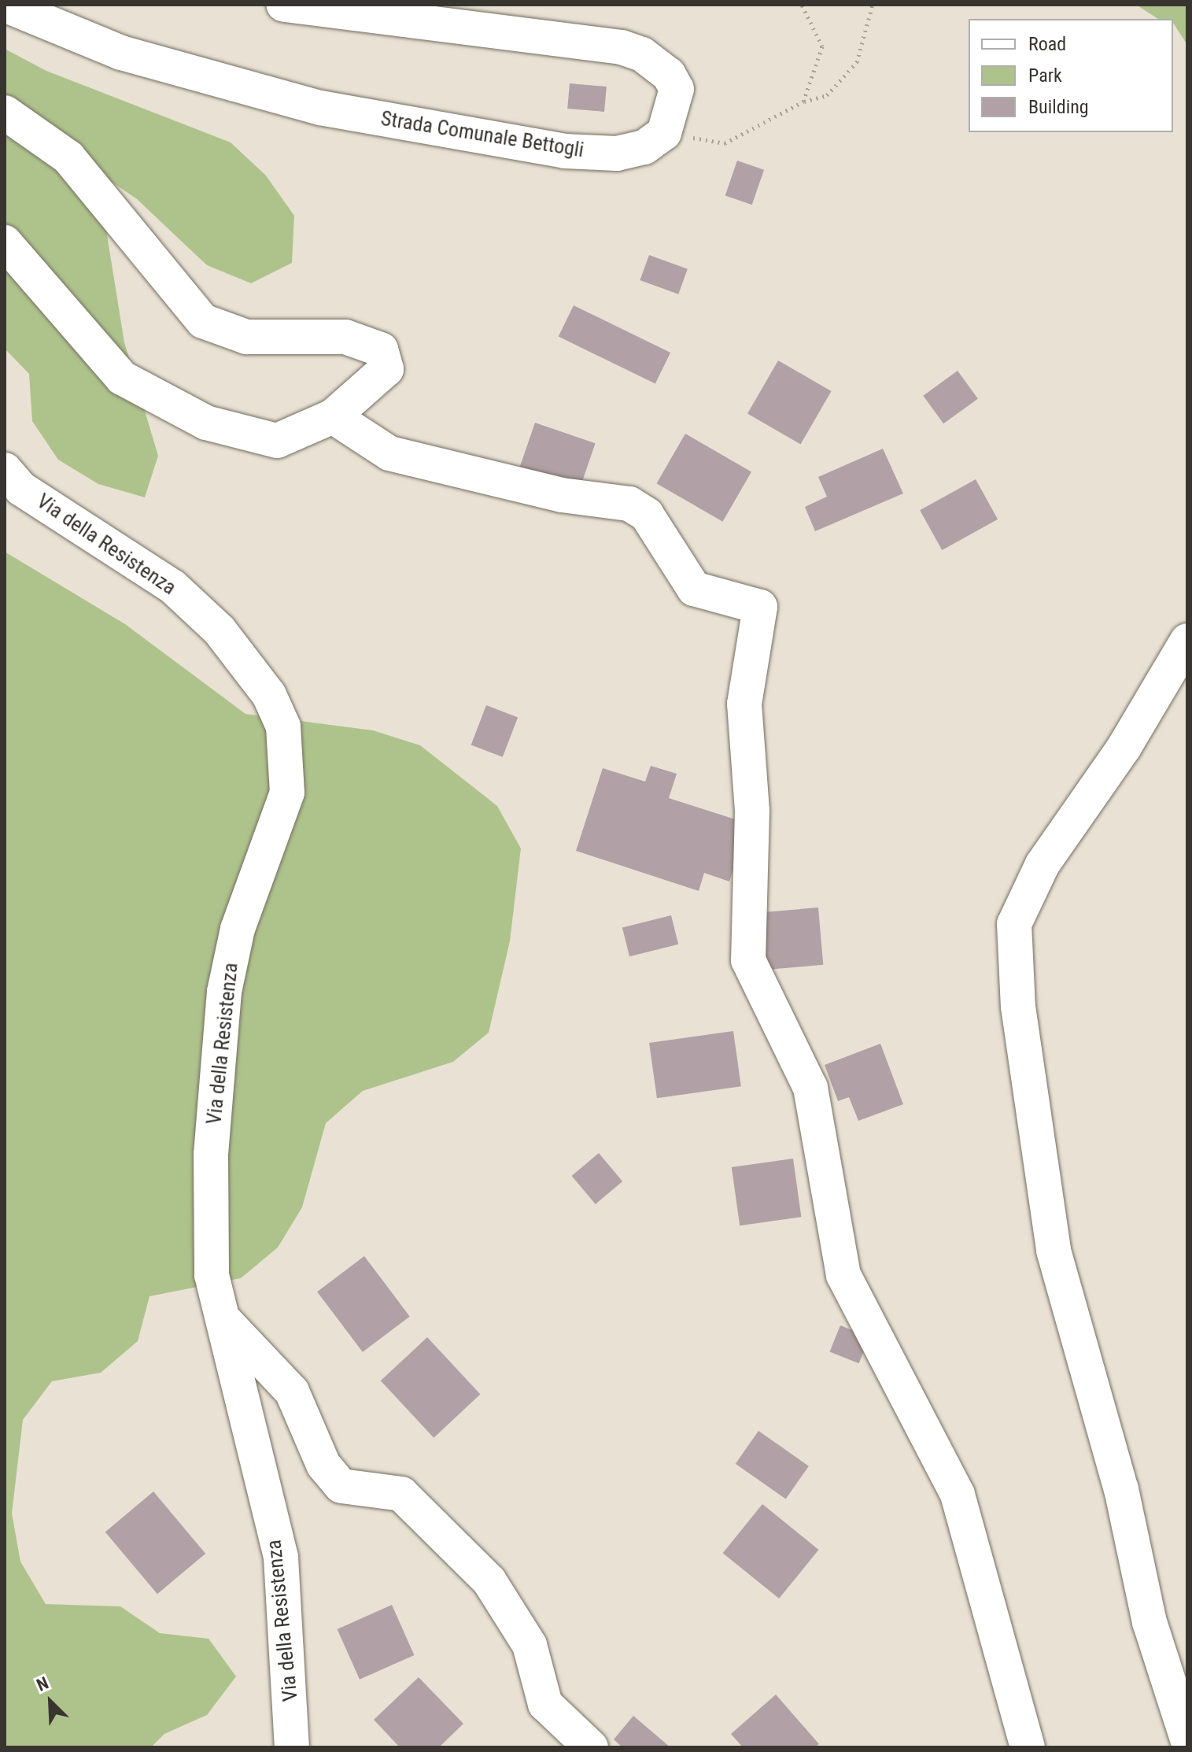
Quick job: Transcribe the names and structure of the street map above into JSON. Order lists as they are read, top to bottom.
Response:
{
  "streets": {
    "street": ["Strada Comunale Bettogli", "Via della Resistenza"]
  },
  "legend": ["Road", "Park", "Building"],
  "north": "top left"
}
